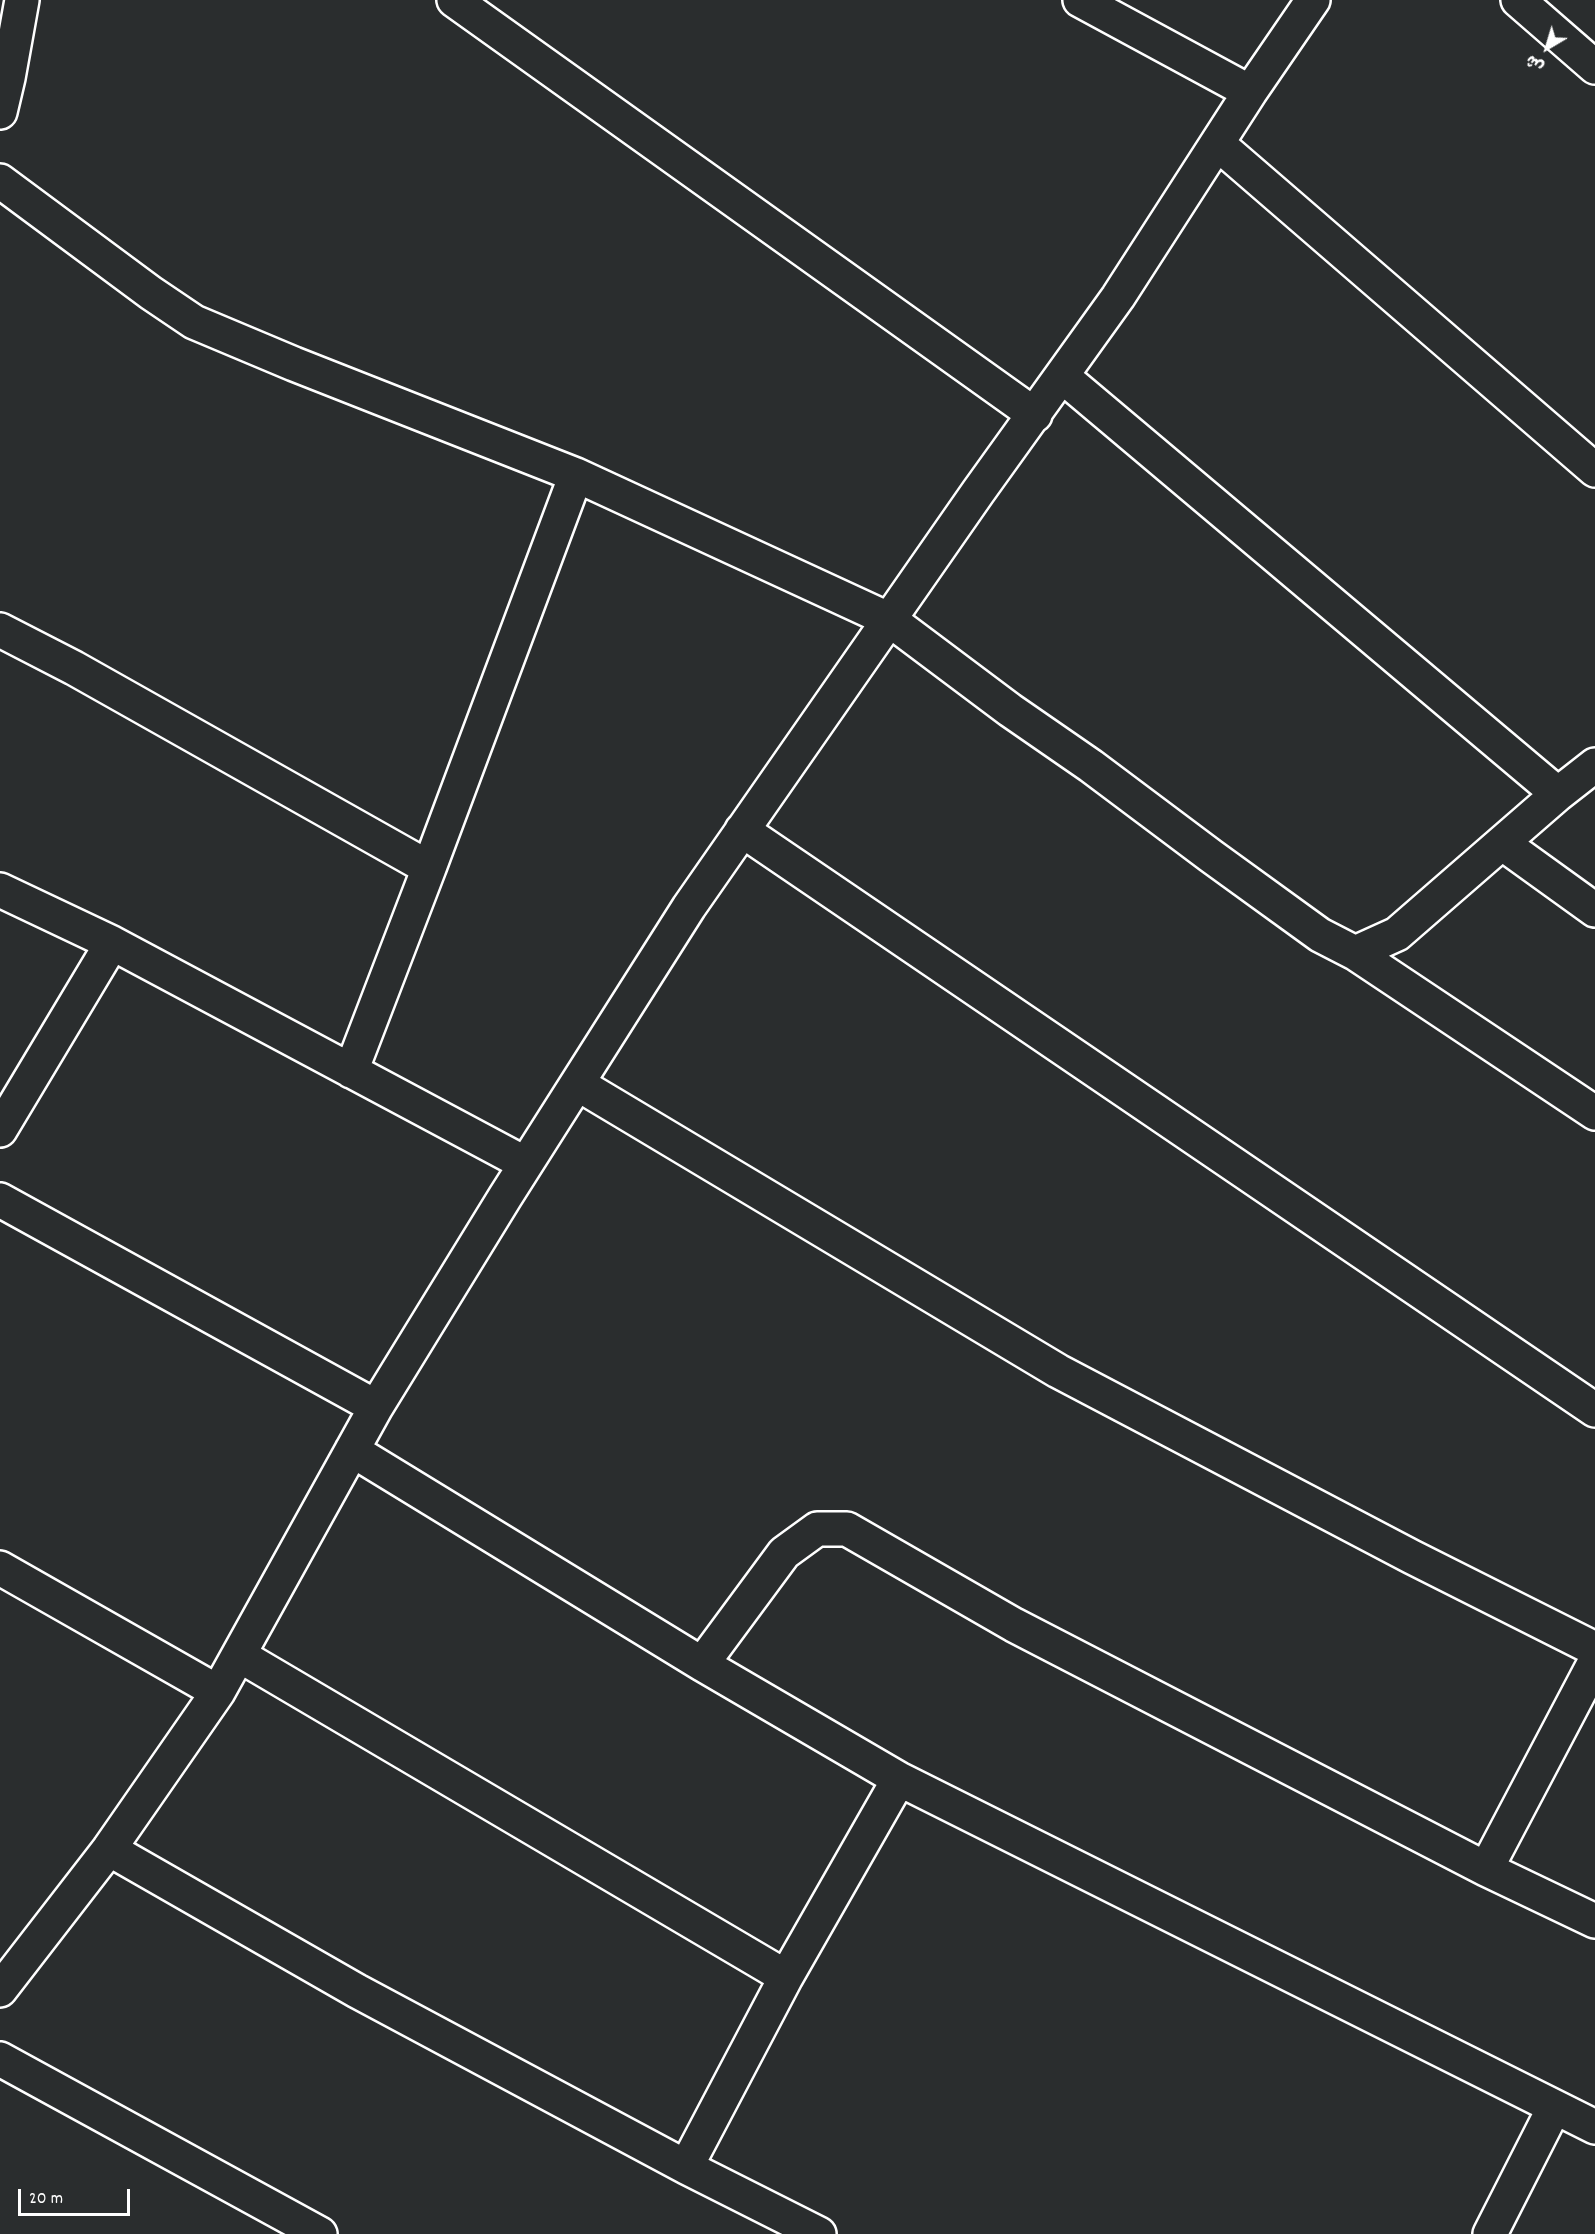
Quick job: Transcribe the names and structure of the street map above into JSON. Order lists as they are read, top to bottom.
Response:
{
  "scale_bar": "20 m",
  "north": "bottom left"
}
